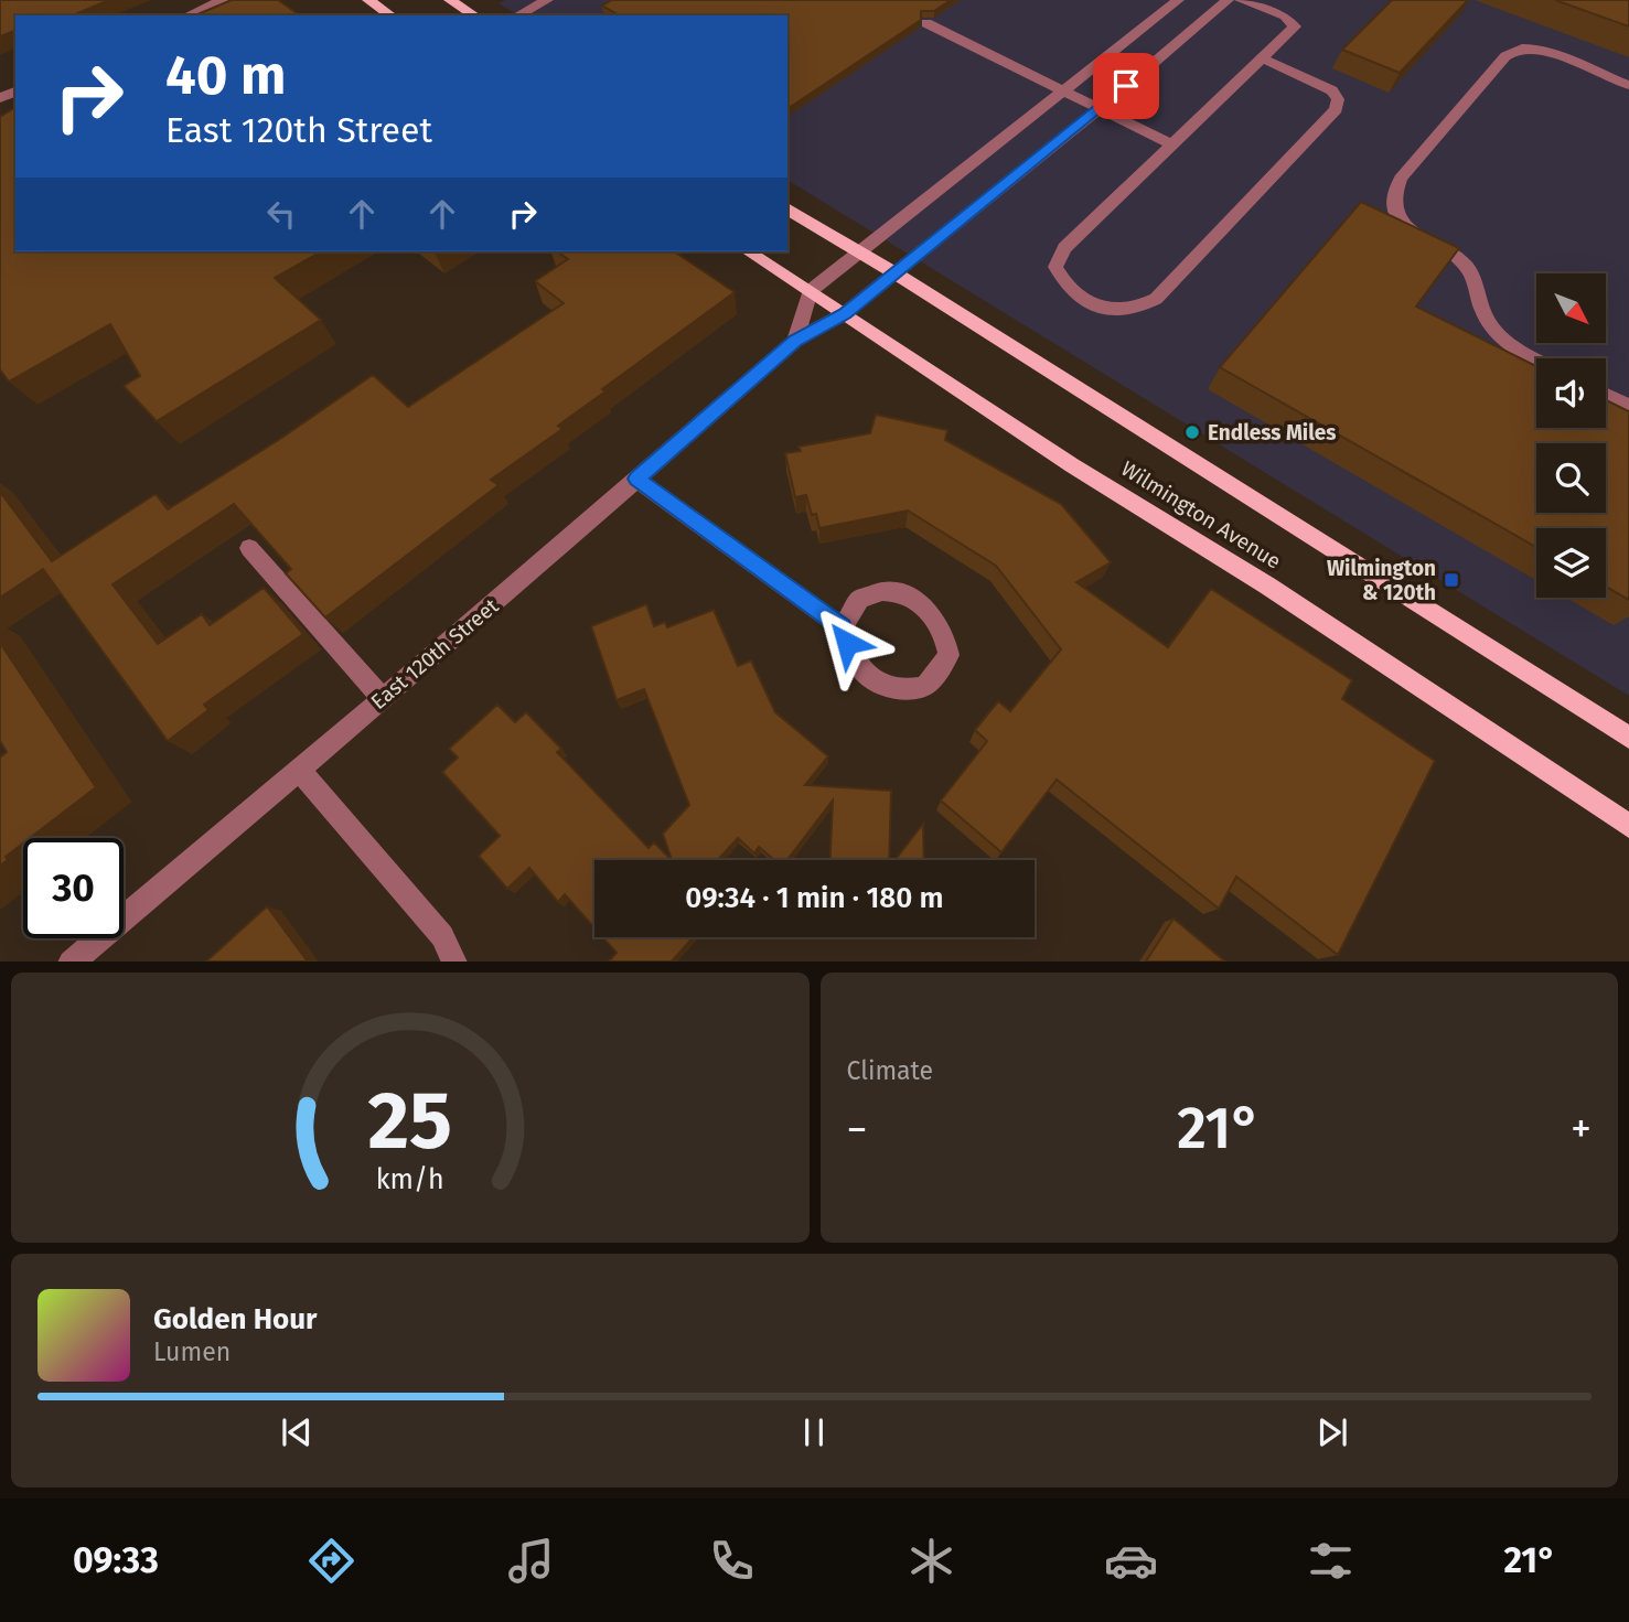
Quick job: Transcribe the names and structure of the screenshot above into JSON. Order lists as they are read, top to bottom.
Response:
{
  "streets": {
    "main road": ["Wilmington Avenue"],
    "street": ["East 120th Street"]
  },
  "crossings": [
    ["Wilmington Avenue", "East 120th Street"]
  ],
  "places": {
    "other": ["Endless Miles"],
    "transit": ["Wilmington & 120th"]
  },
  "north": "bottom right",
  "page": {
    "turn": ["40 m", "East 120th Street"],
    "limit": "30",
    "trip": "09:34 · 1 min · 180 m",
    "tile": "Climate",
    "heat": ["−", "21°", "+"],
    "song": ["Golden Hour", "Lumen"],
    "tabs": ["09:33", "21°"],
    "gauge": ["25", "km/h"]
  }
}
